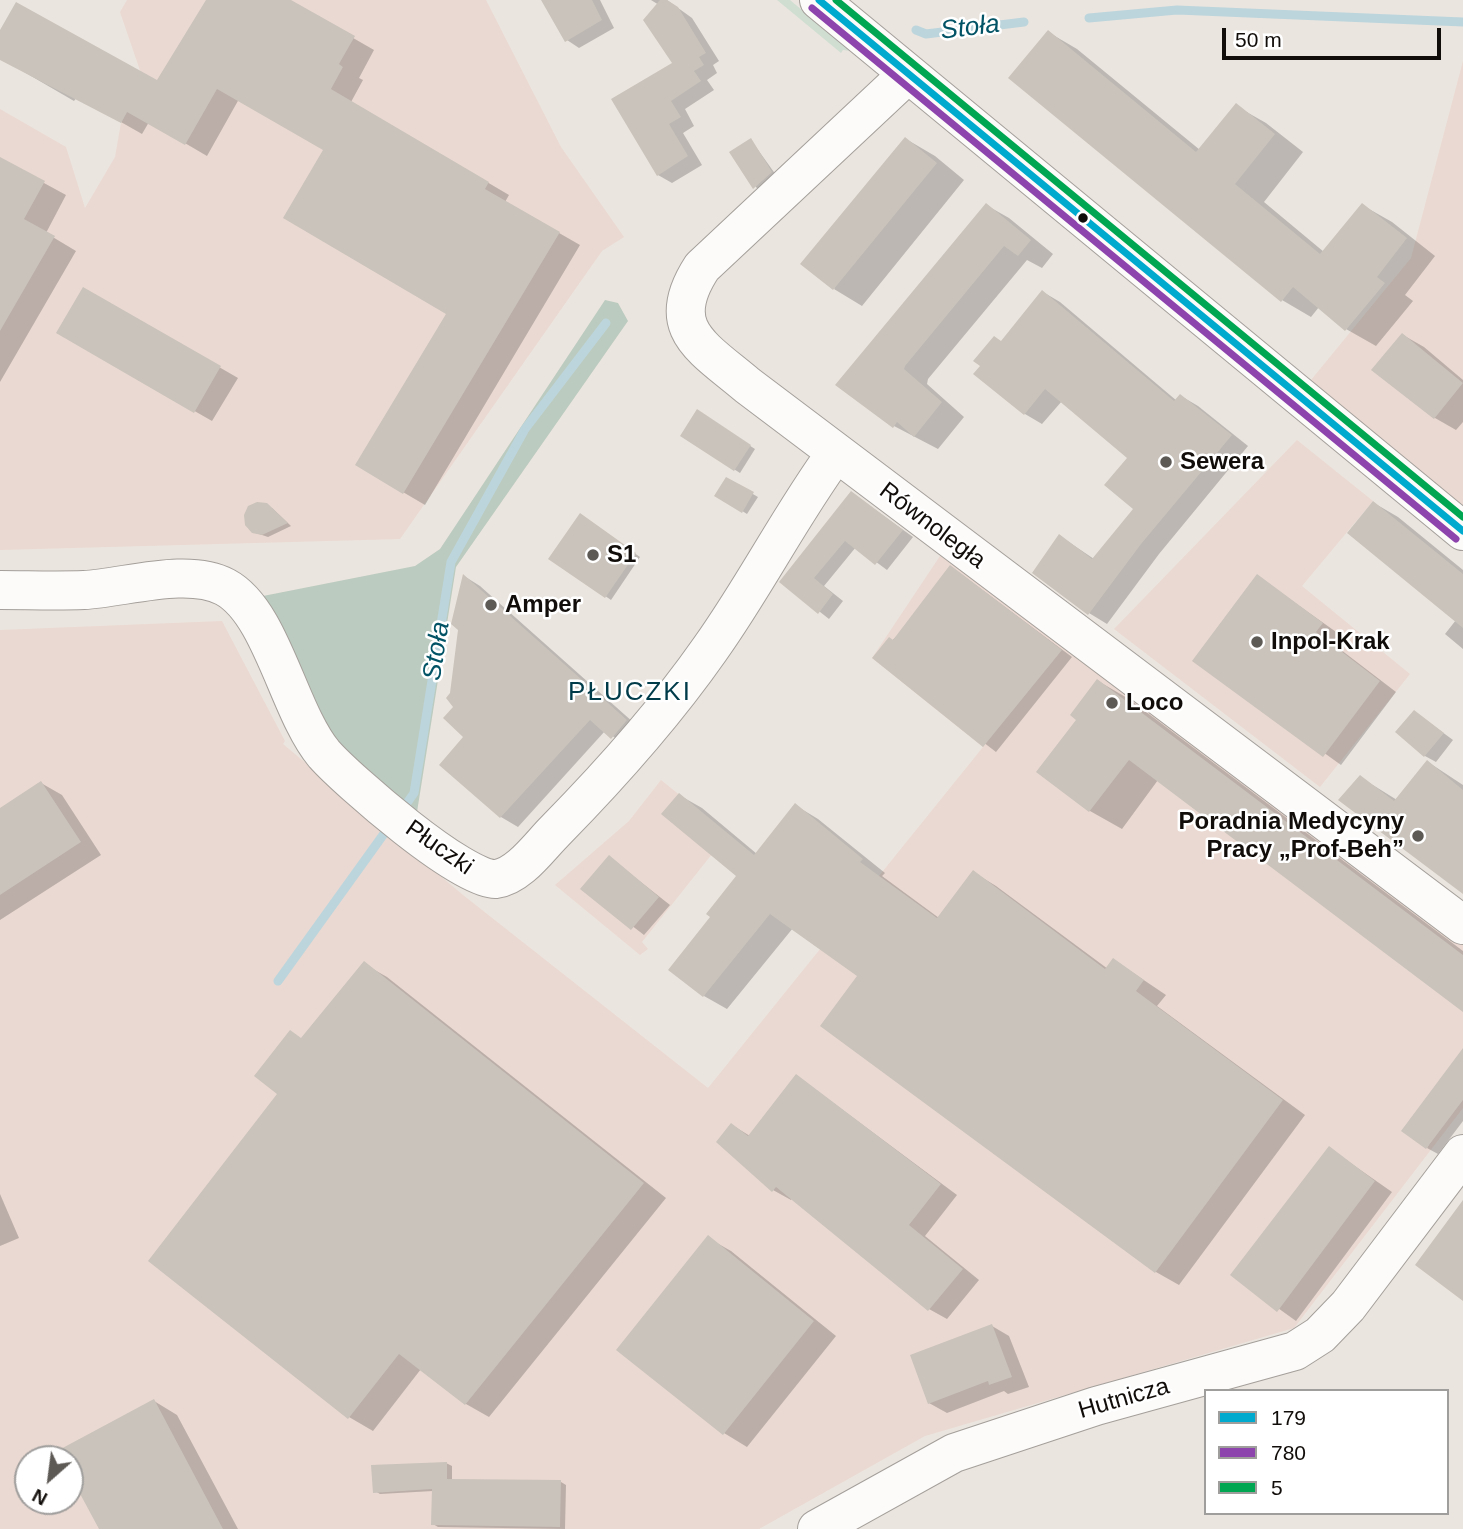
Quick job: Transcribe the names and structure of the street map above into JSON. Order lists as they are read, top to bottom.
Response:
{
  "streets": {
    "street": ["Równoległa", "Płuczki", "Hutnicza"]
  },
  "crossings": [
    ["Równoległa", "Płuczki"]
  ],
  "districts": ["PŁUCZKI"],
  "water": ["Stoła"],
  "places": [
    "Sewera",
    "S1",
    "Amper",
    "Inpol-Krak",
    "Loco",
    "Poradnia Medycyny Pracy „Prof-Beh”"
  ],
  "lines": ["transit line 179", "transit line 5", "transit line 780"],
  "legend": ["179", "780", "5"],
  "scale_bar": "50 m",
  "north": "bottom left"
}
